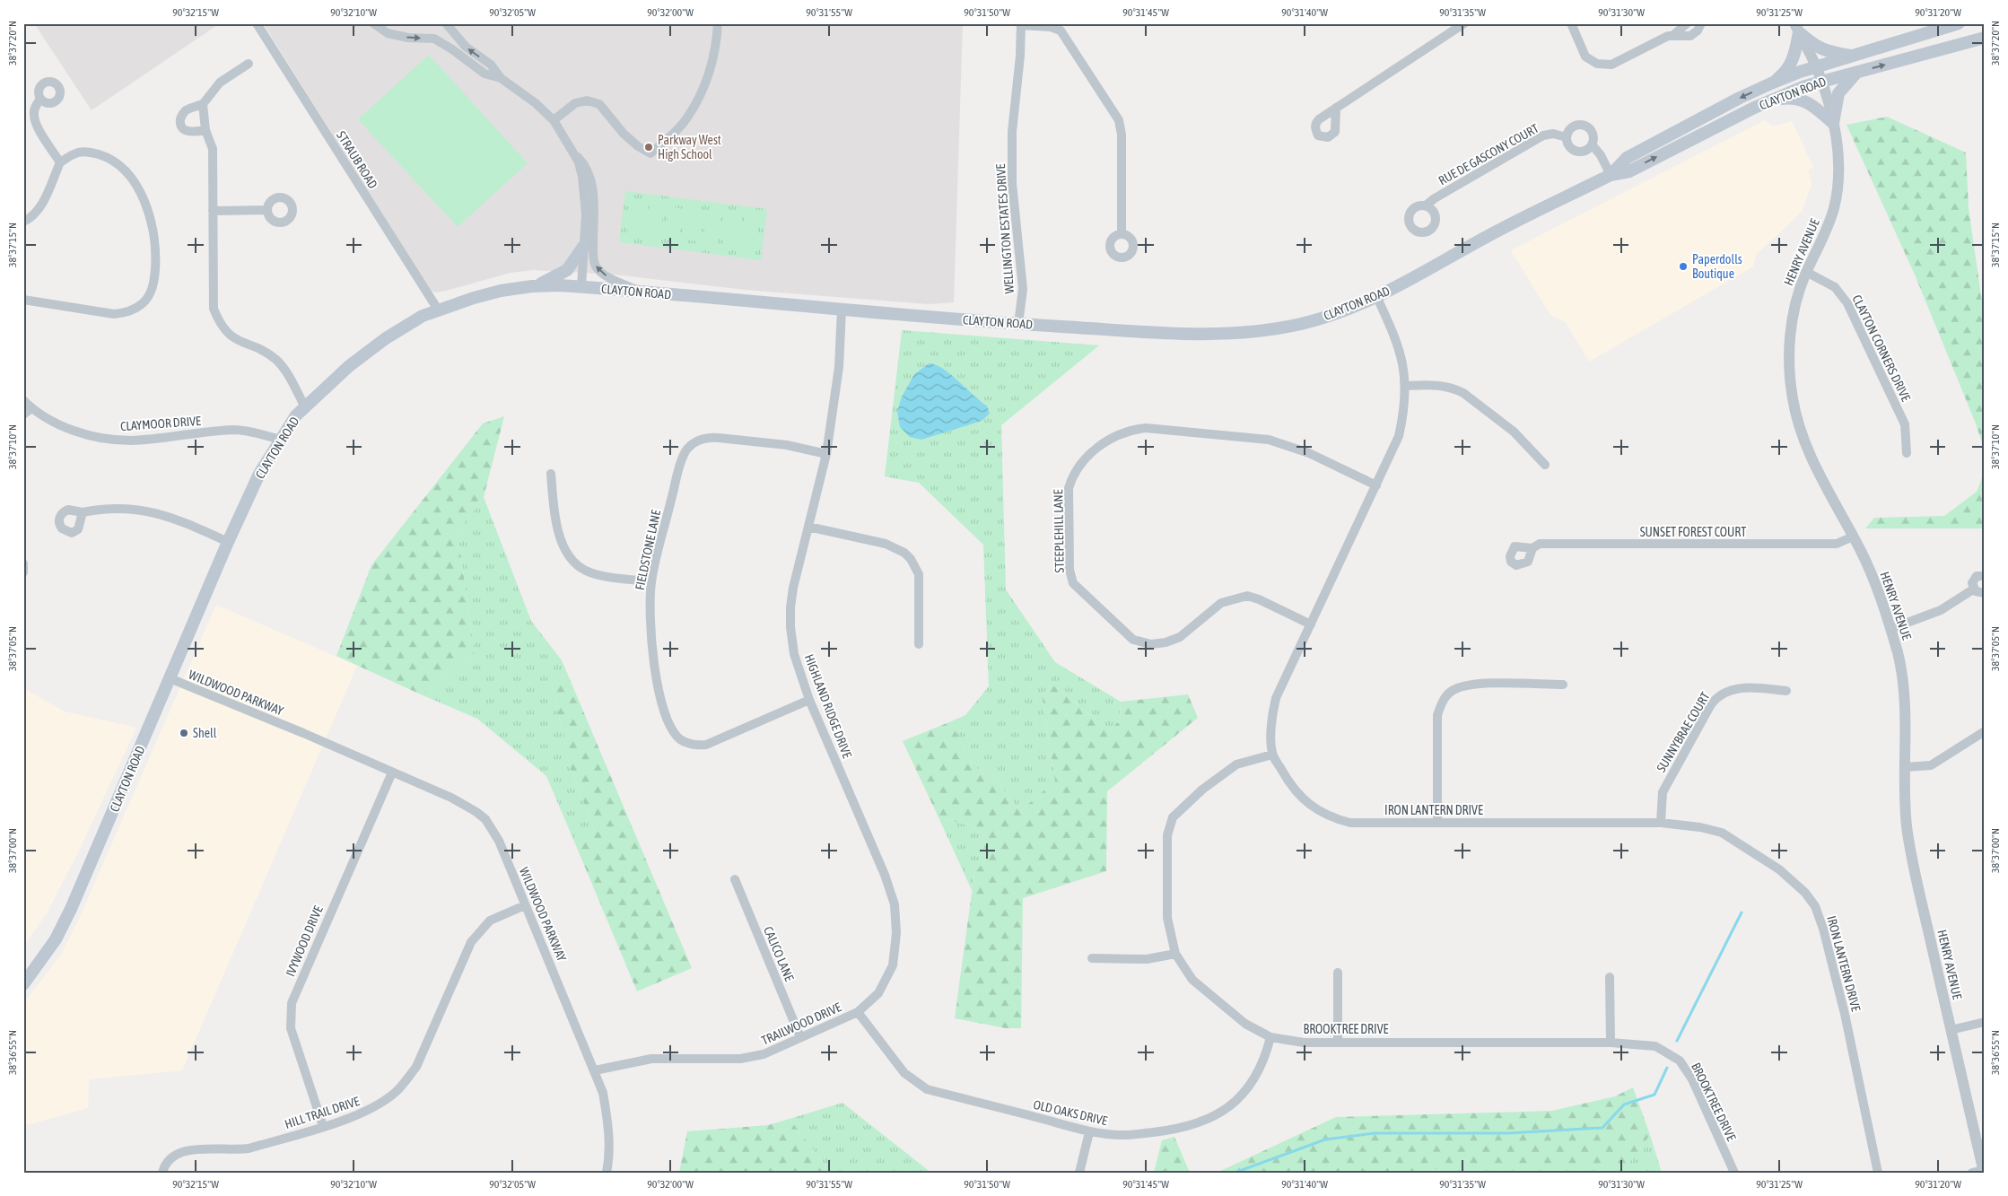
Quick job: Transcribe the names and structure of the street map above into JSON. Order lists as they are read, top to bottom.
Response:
{
  "streets": {
    "main road": ["CLAYTON ROAD"],
    "street": [
      "RUE DE GASCONY COURT",
      "STRAUB ROAD",
      "WELLINGTON ESTATES DRIVE",
      "HENRY AVENUE",
      "CLAYTON CORNERS DRIVE",
      "CLAYMOOR DRIVE",
      "STEEPLEHILL LANE",
      "SUNSET FOREST COURT",
      "FIELDSTONE LANE",
      "WILDWOOD PARKWAY",
      "HIGHLAND RIDGE DRIVE",
      "SUNNYBRAE COURT",
      "IRON LANTERN DRIVE",
      "IVYWOOD DRIVE",
      "CALICO LANE",
      "TRAILWOOD DRIVE",
      "BROOKTREE DRIVE",
      "HILL TRAIL DRIVE",
      "OLD OAKS DRIVE"
    ]
  },
  "crossings": [
    ["CLAYTON ROAD", "STRAUB ROAD"],
    ["CLAYTON ROAD", "WELLINGTON ESTATES DRIVE"],
    ["CLAYTON ROAD", "HENRY AVENUE"],
    ["CLAYTON ROAD", "CLAYMOOR DRIVE"],
    ["CLAYTON ROAD", "WILDWOOD PARKWAY"],
    ["CLAYTON ROAD", "HIGHLAND RIDGE DRIVE"],
    ["CLAYTON ROAD", "IRON LANTERN DRIVE"],
    ["HENRY AVENUE", "CLAYTON CORNERS DRIVE"],
    ["HENRY AVENUE", "SUNSET FOREST COURT"],
    ["STEEPLEHILL LANE", "IRON LANTERN DRIVE"],
    ["FIELDSTONE LANE", "HIGHLAND RIDGE DRIVE"],
    ["WILDWOOD PARKWAY", "IVYWOOD DRIVE"],
    ["WILDWOOD PARKWAY", "TRAILWOOD DRIVE"],
    ["WILDWOOD PARKWAY", "HILL TRAIL DRIVE"],
    ["HIGHLAND RIDGE DRIVE", "TRAILWOOD DRIVE"],
    ["HIGHLAND RIDGE DRIVE", "OLD OAKS DRIVE"],
    ["SUNNYBRAE COURT", "IRON LANTERN DRIVE"],
    ["IRON LANTERN DRIVE", "BROOKTREE DRIVE"],
    ["IVYWOOD DRIVE", "HILL TRAIL DRIVE"],
    ["CALICO LANE", "TRAILWOOD DRIVE"],
    ["TRAILWOOD DRIVE", "OLD OAKS DRIVE"],
    ["BROOKTREE DRIVE", "OLD OAKS DRIVE"]
  ],
  "places": ["Parkway West High School", "Paperdolls Boutique", "Shell"],
  "coordinates": [
    "90°32'15\"W",
    "90°32'10\"W",
    "90°32'05\"W",
    "90°32'00\"W",
    "90°31'55\"W",
    "90°31'50\"W",
    "90°31'45\"W",
    "90°31'40\"W",
    "90°31'35\"W",
    "90°31'30\"W",
    "90°31'25\"W",
    "90°31'20\"W",
    "38°37'20\"N",
    "38°37'15\"N",
    "38°37'10\"N",
    "38°37'05\"N",
    "38°37'00\"N",
    "38°36'55\"N"
  ]
}
